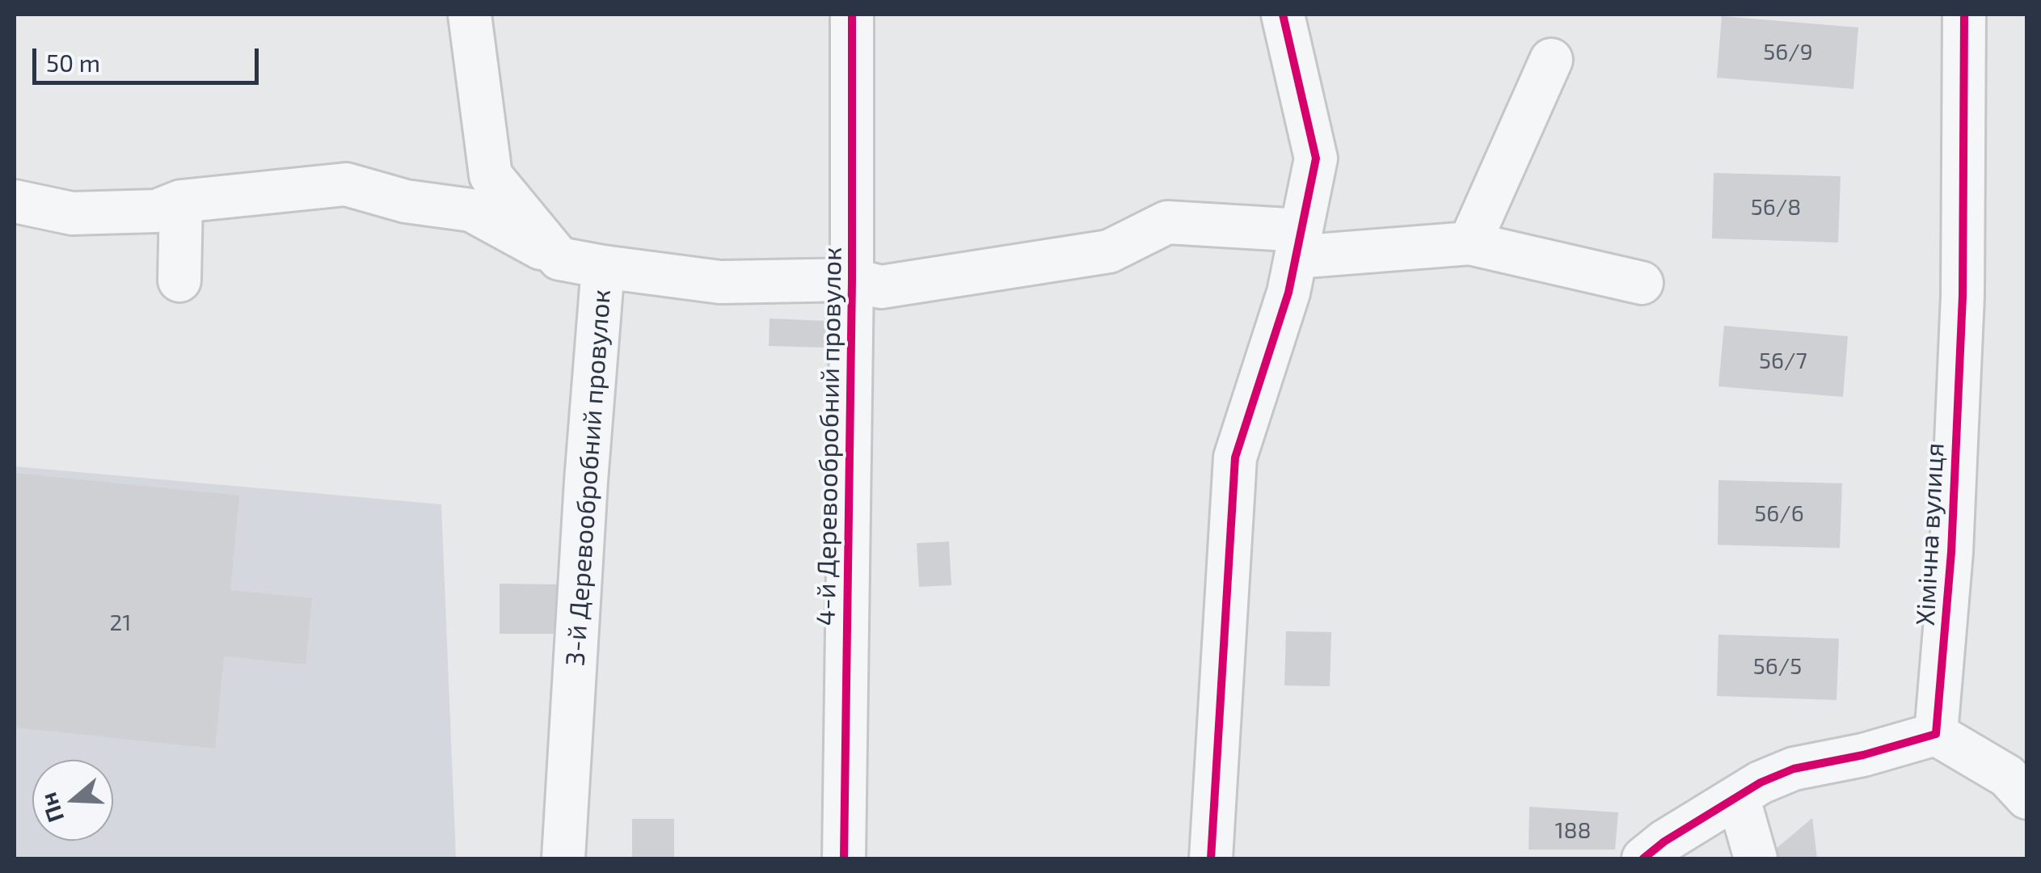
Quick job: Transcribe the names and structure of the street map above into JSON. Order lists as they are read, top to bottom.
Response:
{
  "streets": {
    "street": ["4-й Деревообробний провулок", "3-й Деревообробний провулок", "Хімічна вулиця"]
  },
  "house_numbers": [
    "56/9",
    "56/8",
    "56/7",
    "56/6",
    "21",
    "56/5",
    "188"
  ],
  "scale_bar": "50 m",
  "north": "left"
}
